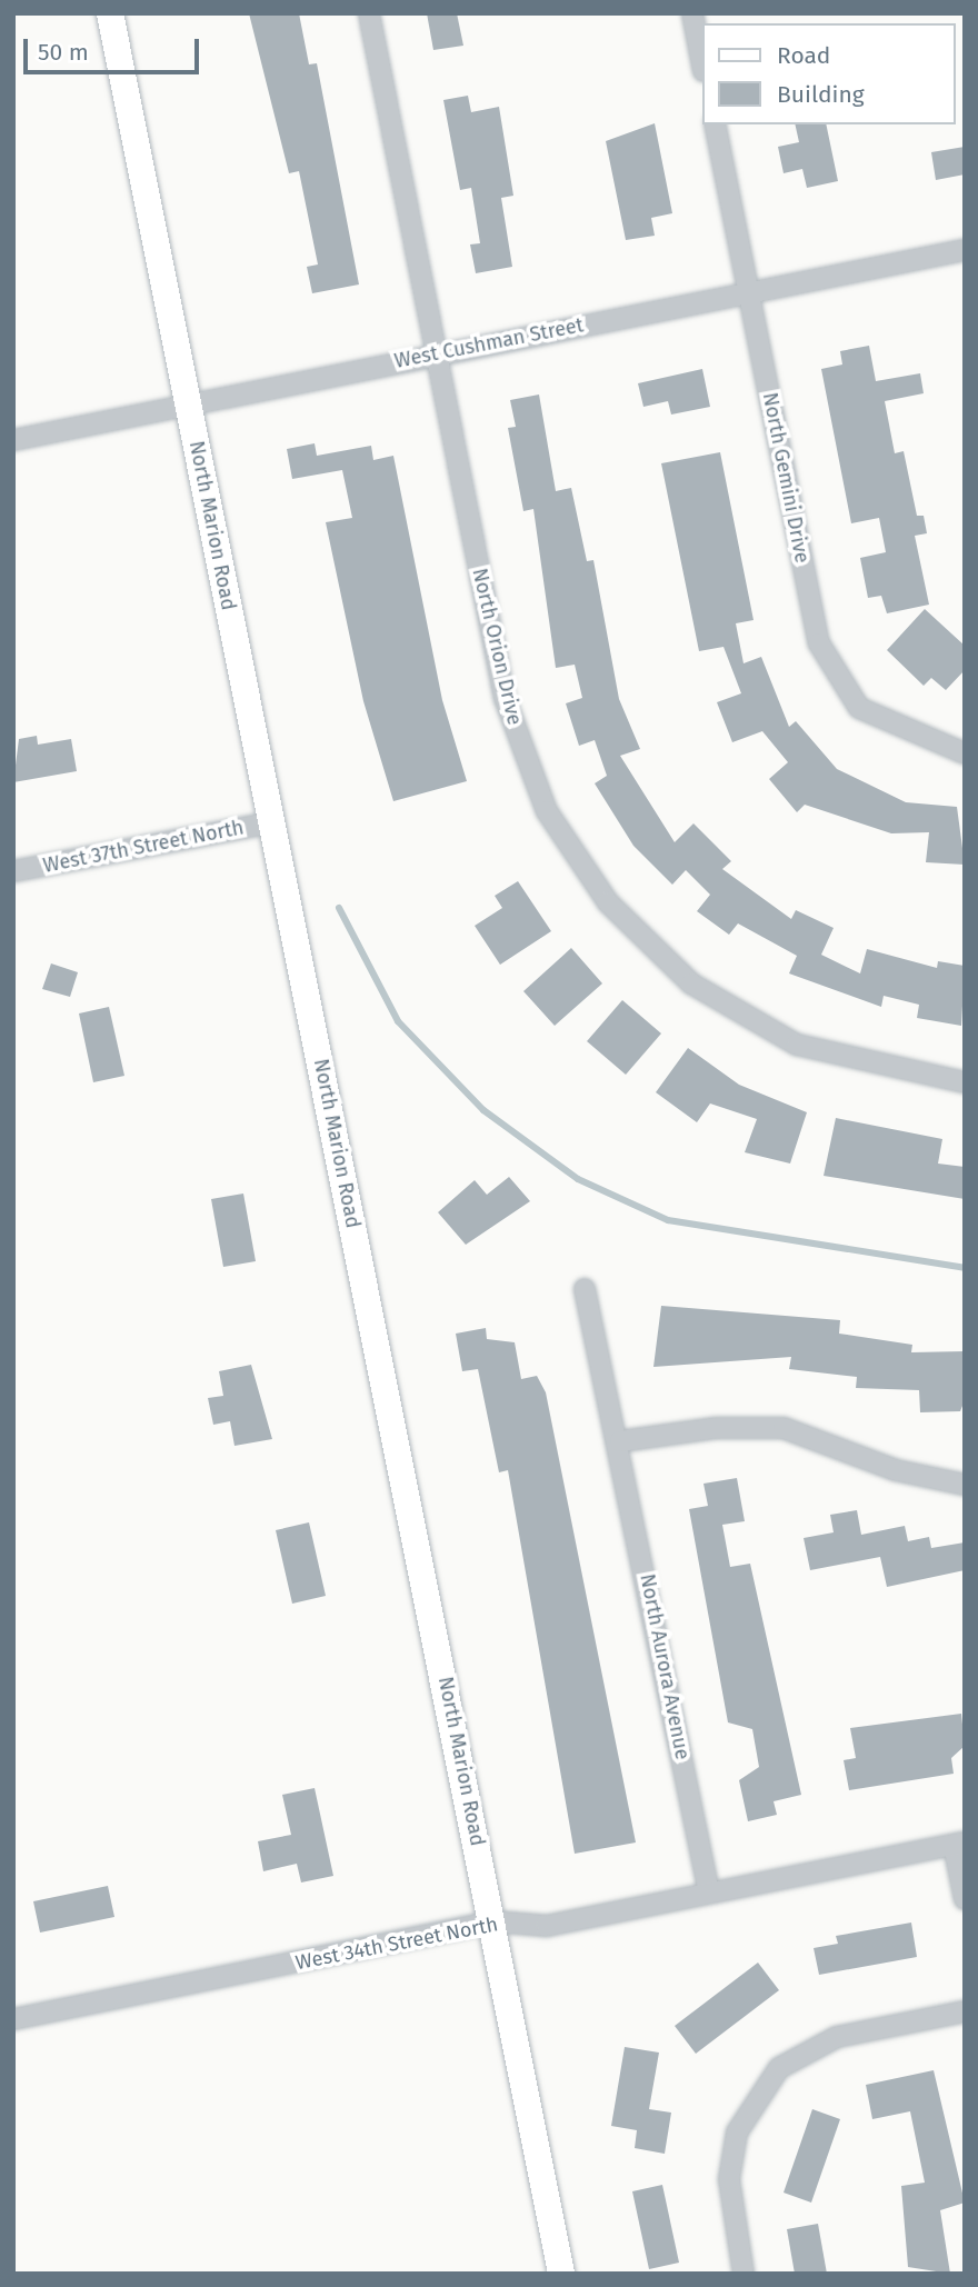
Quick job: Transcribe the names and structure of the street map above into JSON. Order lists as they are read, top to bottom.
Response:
{
  "streets": {
    "main road": ["North Marion Road"],
    "street": [
      "West Cushman Street",
      "North Gemini Drive",
      "North Orion Drive",
      "West 37th Street North",
      "North Aurora Avenue",
      "West 34th Street North"
    ]
  },
  "crossings": [
    ["West Cushman Street", "North Gemini Drive"],
    ["West Cushman Street", "North Marion Road"],
    ["West Cushman Street", "North Orion Drive"],
    ["North Marion Road", "West 37th Street North"],
    ["North Marion Road", "West 34th Street North"],
    ["North Aurora Avenue", "West 34th Street North"]
  ],
  "legend": ["Road", "Building"],
  "scale_bar": "50 m"
}
